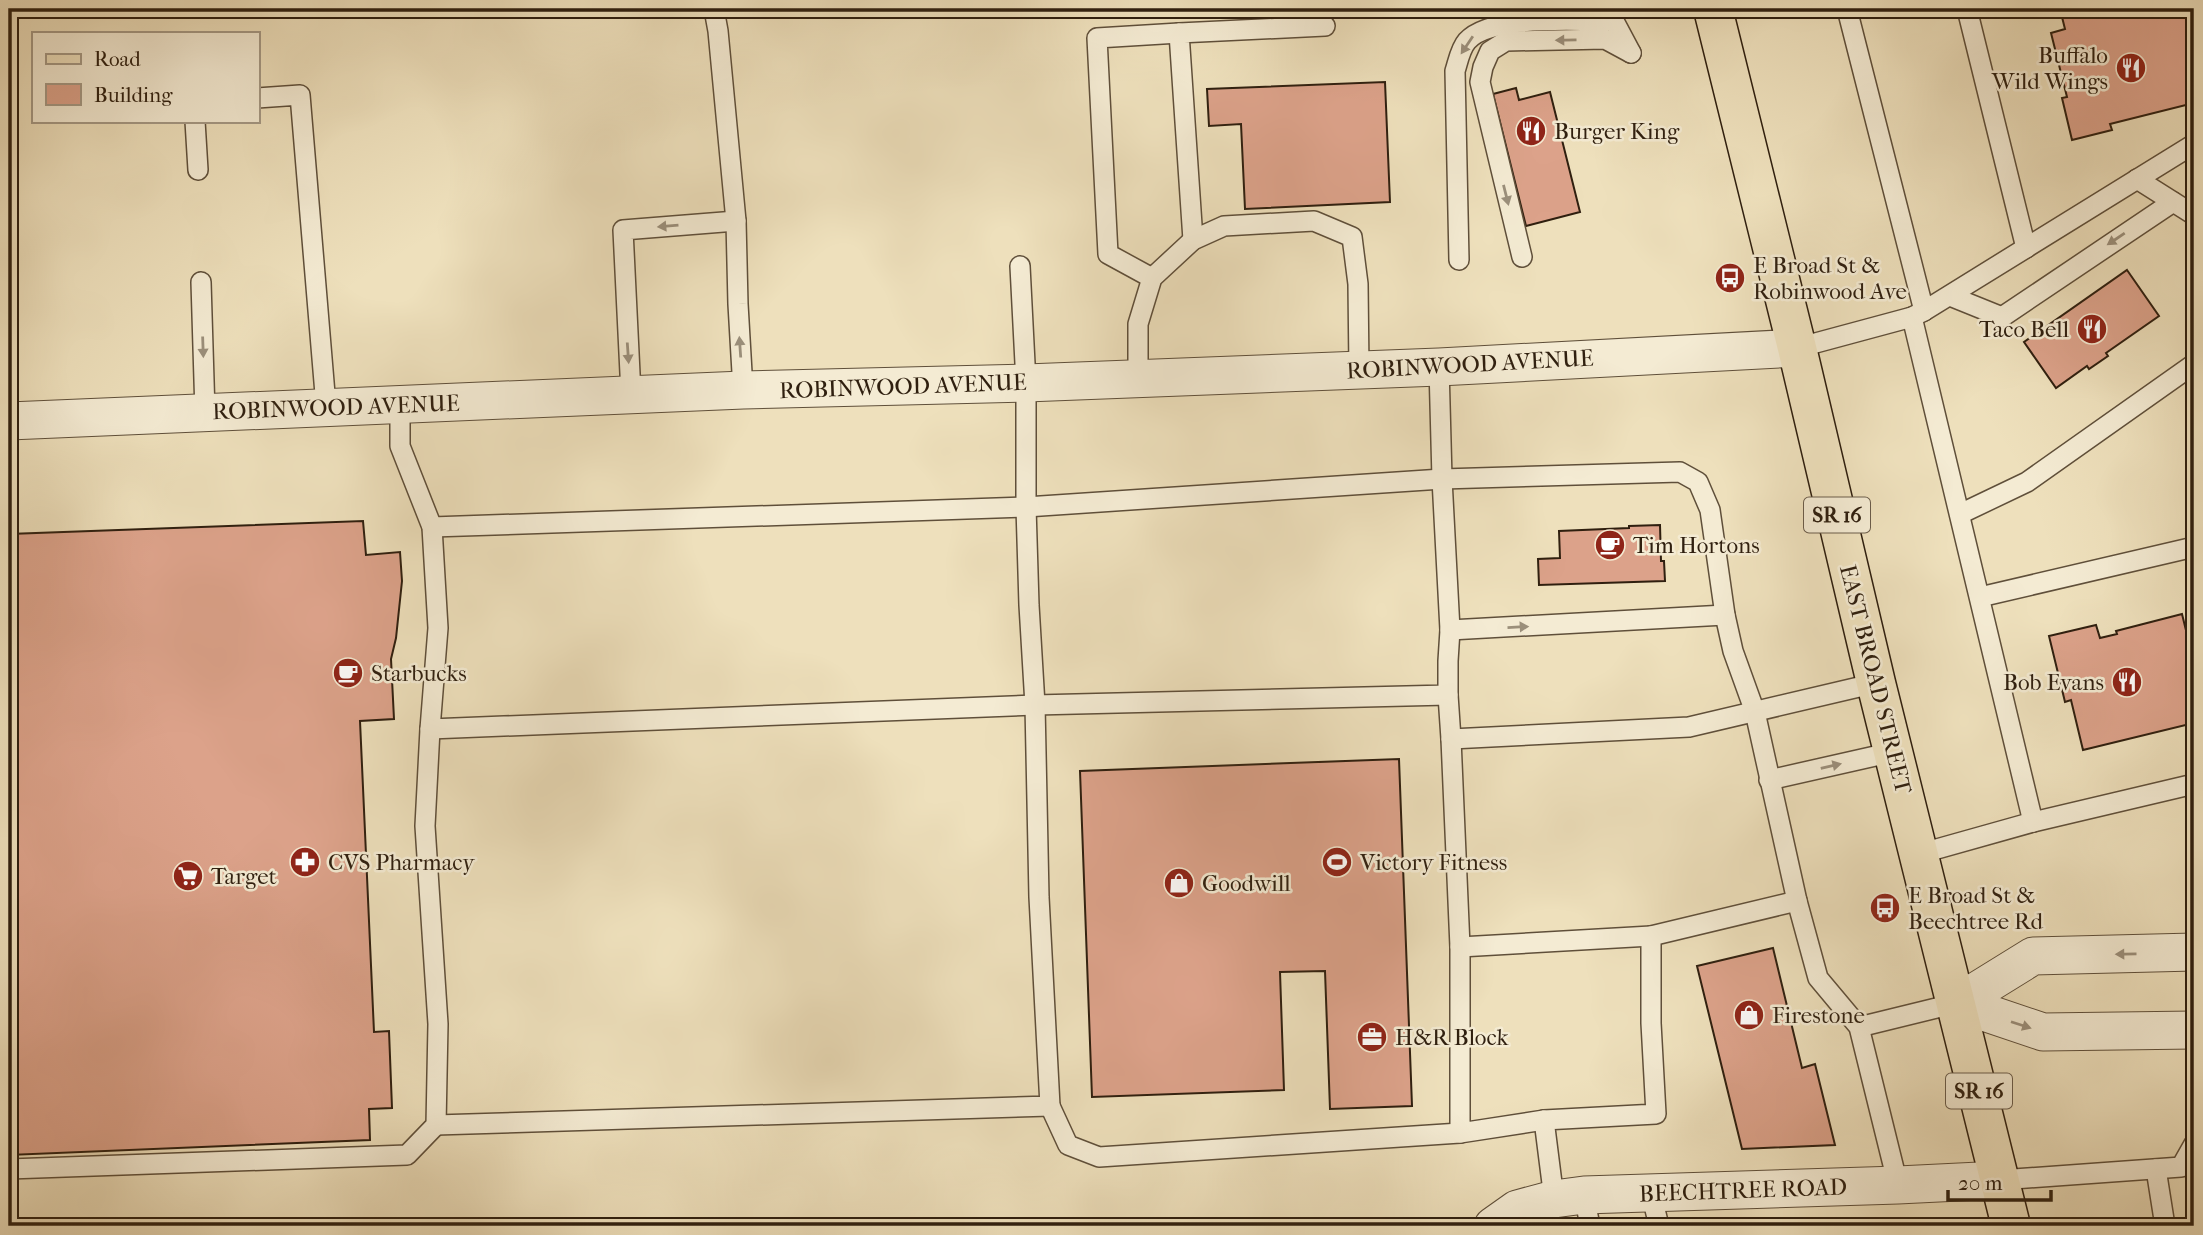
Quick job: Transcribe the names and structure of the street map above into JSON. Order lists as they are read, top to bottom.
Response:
{
  "streets": {
    "main road": ["SR 16", "EAST BROAD STREET"],
    "street": ["ROBINWOOD AVENUE", "BEECHTREE ROAD"]
  },
  "crossings": [
    ["ROBINWOOD AVENUE", "EAST BROAD STREET"],
    ["EAST BROAD STREET", "BEECHTREE ROAD"]
  ],
  "places": {
    "restaurant": [
      "Buffalo Wild Wings",
      "Burger King",
      "Taco Bell",
      "Bob Evans"
    ],
    "bus stop": ["E Broad St & Robinwood Ave", "E Broad St & Beechtree Rd"],
    "cafe": ["Tim Hortons", "Starbucks"],
    "pharmacy": ["CVS Pharmacy"],
    "sports": ["Victory Fitness"],
    "supermarket": ["Target"],
    "shop": ["Goodwill", "Firestone"],
    "office": ["H&R Block"]
  },
  "legend": ["Road", "Building"],
  "scale_bar": "20 m"
}
